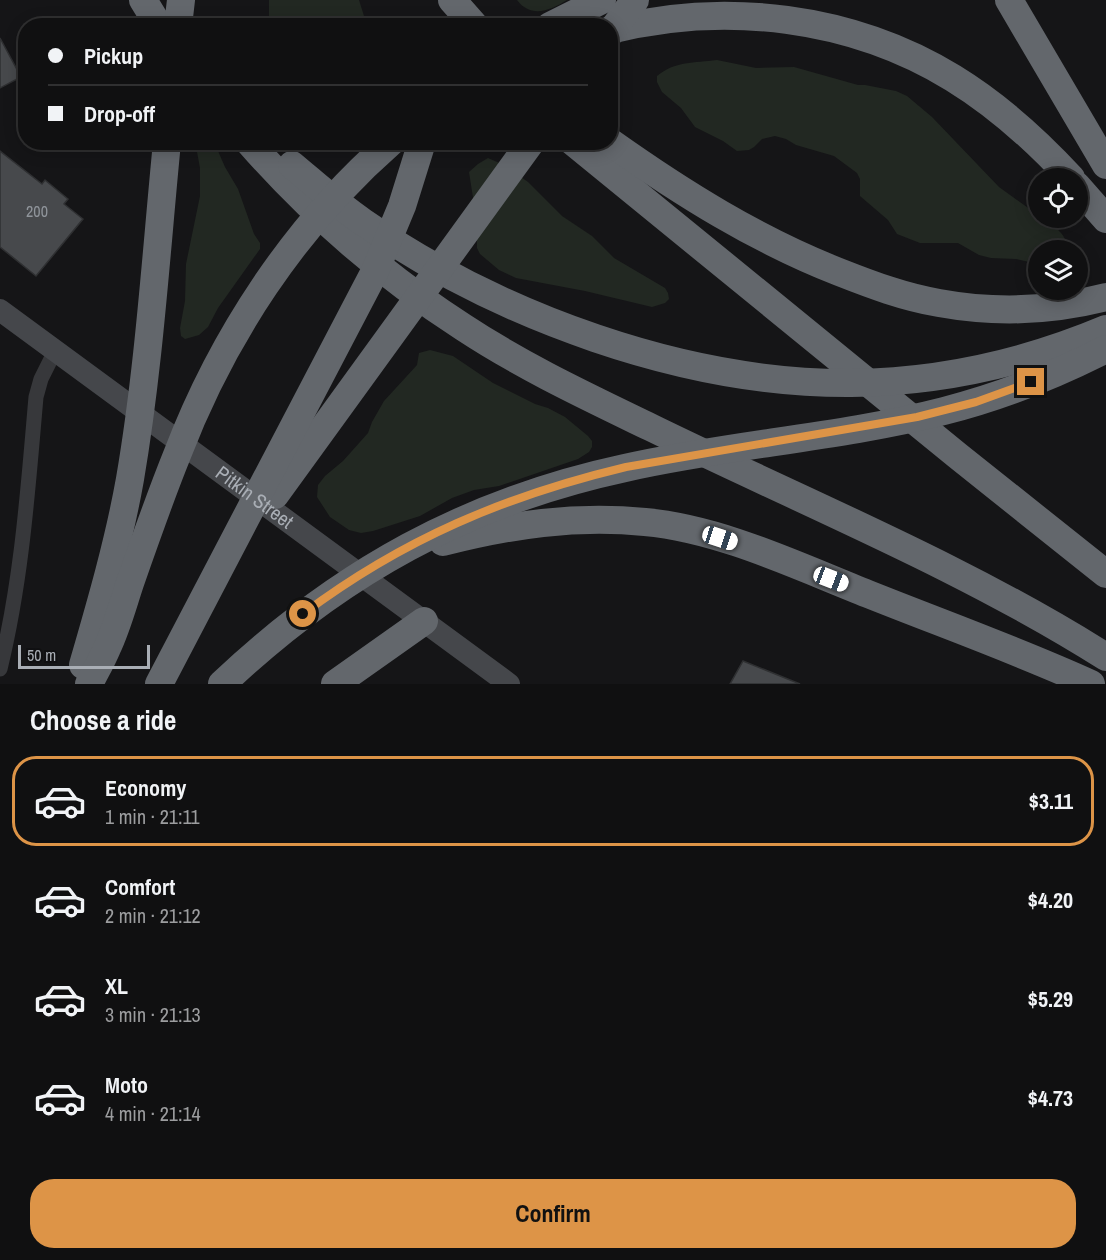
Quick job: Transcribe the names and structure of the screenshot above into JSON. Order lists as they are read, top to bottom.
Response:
{
  "streets": {
    "main road": ["Pitkin Street"]
  },
  "house_numbers": ["200"],
  "scale_bar": "50 m",
  "page": {
    "banner": ["Pickup", "Drop-off"],
    "scale": "50 m",
    "heading": "Choose a ride",
    "list": [
      {
        "name": "Economy",
        "note": "1 min · 21:11",
        "value": "$3.11"
      },
      {
        "name": "Comfort",
        "note": "2 min · 21:12",
        "value": "$4.20"
      },
      {
        "name": "XL",
        "note": "3 min · 21:13",
        "value": "$5.29"
      },
      {
        "name": "Moto",
        "note": "4 min · 21:14",
        "value": "$4.73"
      }
    ],
    "buttons": "Confirm"
  }
}
